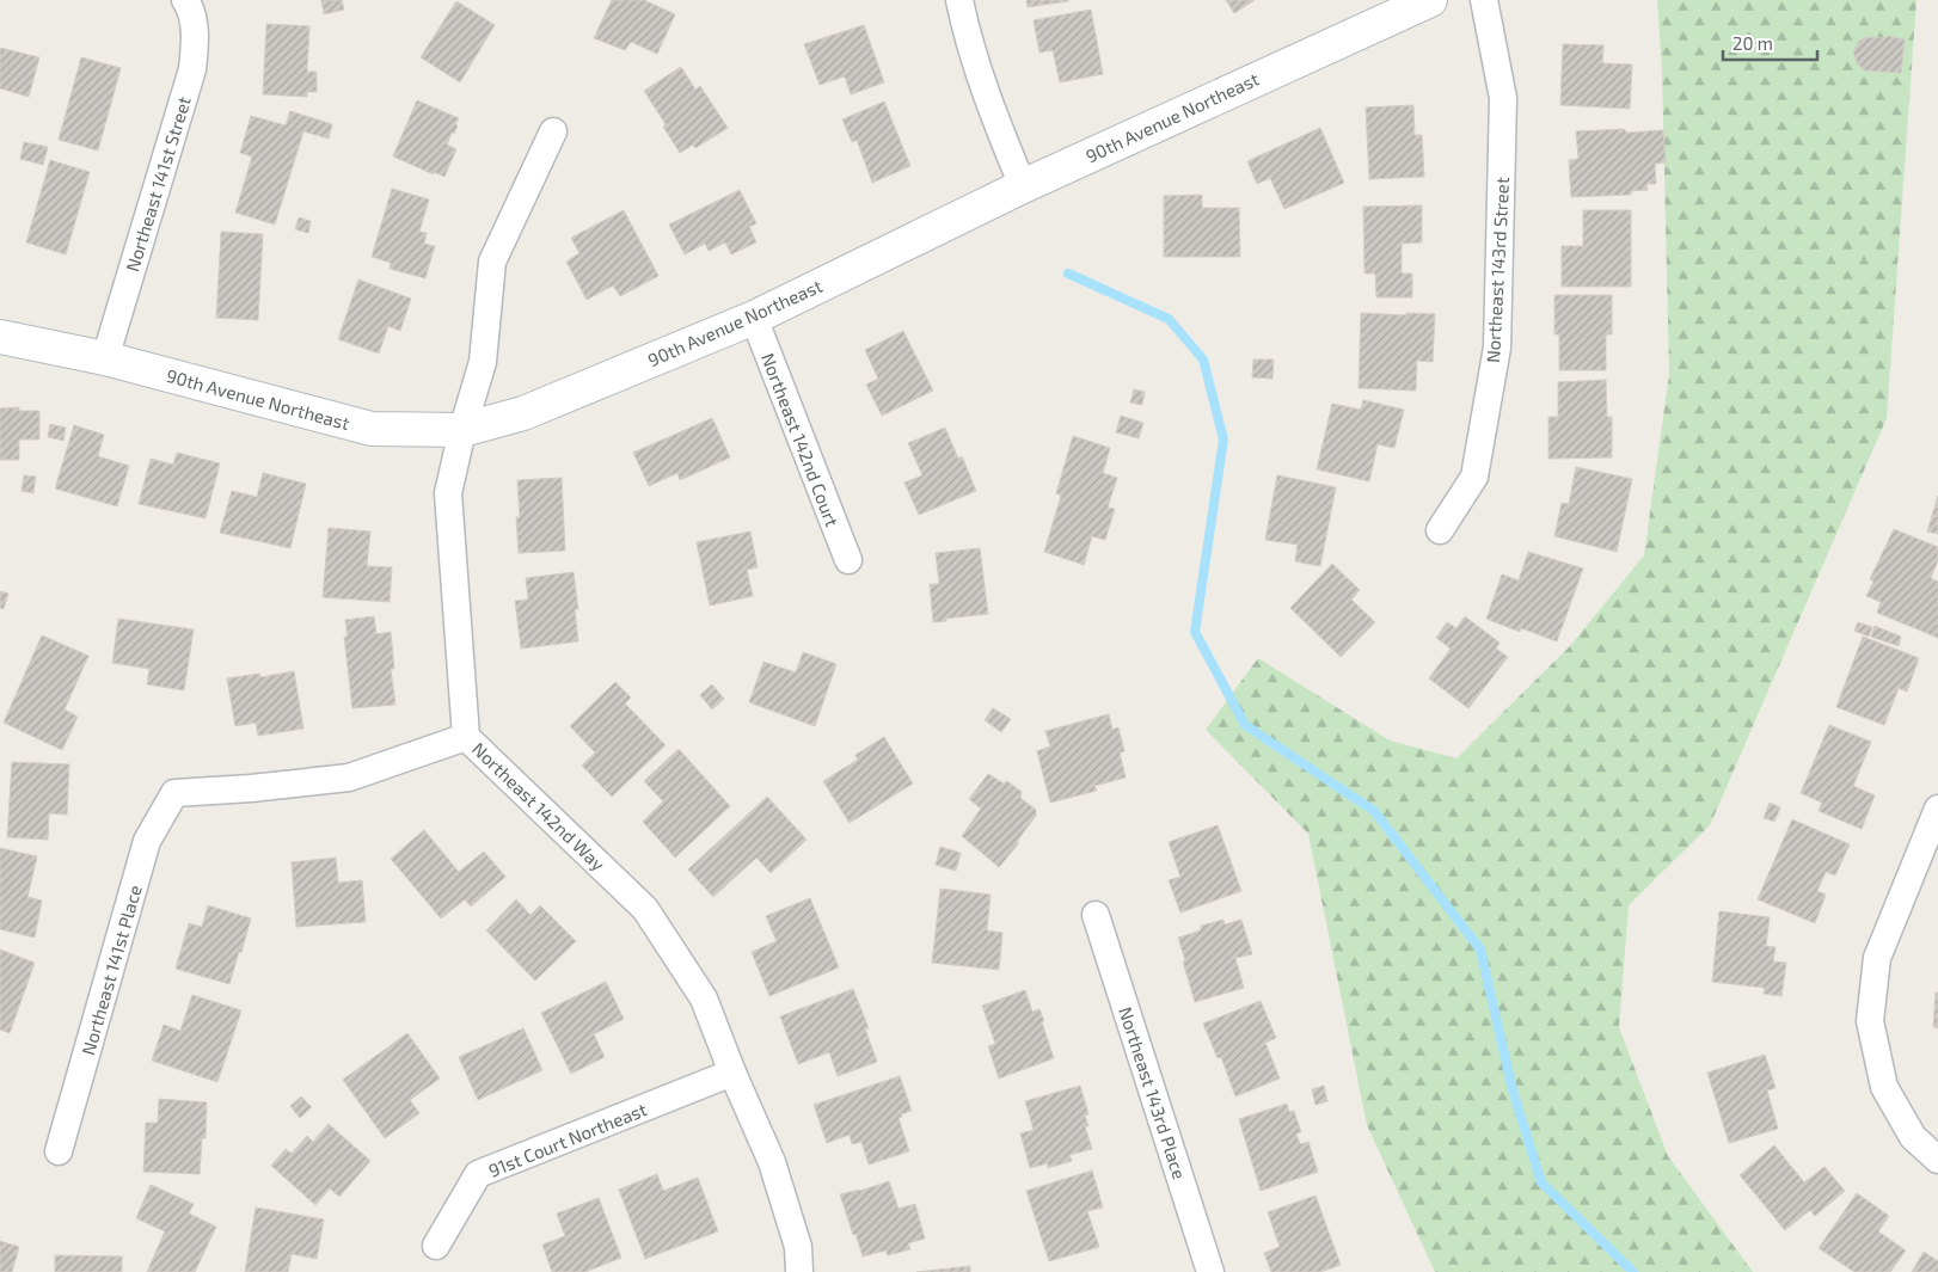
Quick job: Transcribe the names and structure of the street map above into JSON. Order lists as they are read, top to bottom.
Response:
{
  "streets": {
    "street": [
      "90th Avenue Northeast",
      "Northeast 141st Street",
      "Northeast 143rd Street",
      "Northeast 142nd Court",
      "Northeast 142nd Way",
      "Northeast 141st Place",
      "Northeast 143rd Place",
      "91st Court Northeast"
    ]
  },
  "crossings": [
    ["90th Avenue Northeast", "Northeast 141st Street"],
    ["90th Avenue Northeast", "Northeast 142nd Court"],
    ["90th Avenue Northeast", "Northeast 142nd Way"],
    ["Northeast 142nd Way", "Northeast 141st Place"],
    ["Northeast 142nd Way", "91st Court Northeast"]
  ],
  "scale_bar": "20 m"
}
